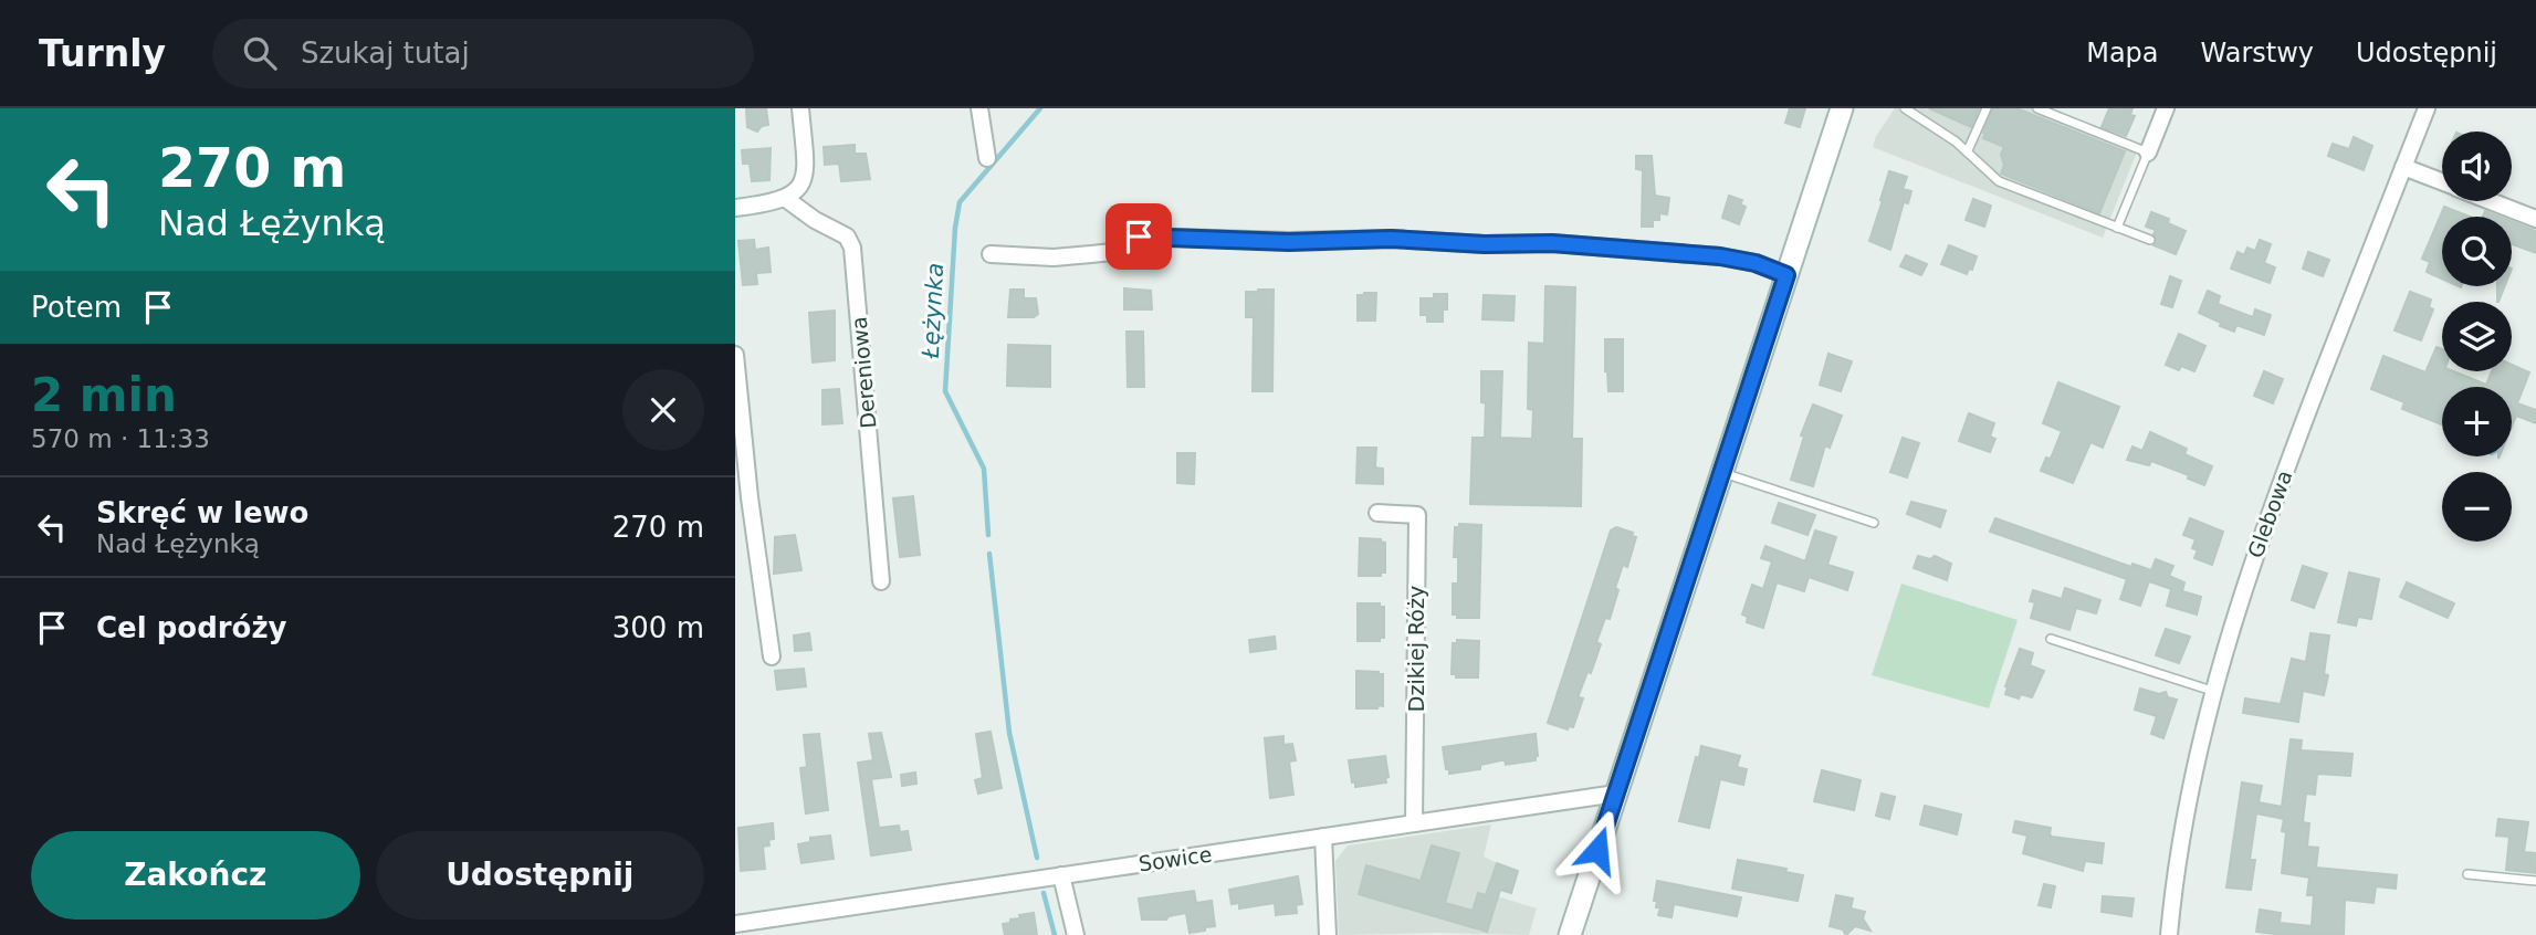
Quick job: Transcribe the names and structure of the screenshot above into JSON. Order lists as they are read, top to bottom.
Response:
{
  "streets": {
    "street": [
      "Dereniowa",
      "Glebowa",
      "Dzikiej Róży",
      "Sowice"
    ]
  },
  "crossings": [
    ["Dzikiej Róży", "Sowice"]
  ],
  "water": ["Łężynka"],
  "page": {
    "header": "Turnly",
    "search": "Szukaj tutaj",
    "nav": ["Mapa", "Warstwy", "Udostępnij"],
    "turn": ["270 m", "Nad Łężynką"],
    "map_buttons": ["+", "−"],
    "then": "Potem",
    "heading": ["2 min", "570 m · 11:33"],
    "list": [
      {
        "name": "Skręć w lewo",
        "note": "Nad Łężynką",
        "value": "270 m"
      },
      {
        "name": "Cel podróży",
        "value": "300 m"
      }
    ],
    "buttons": ["Zakończ", "Udostępnij"]
  }
}
